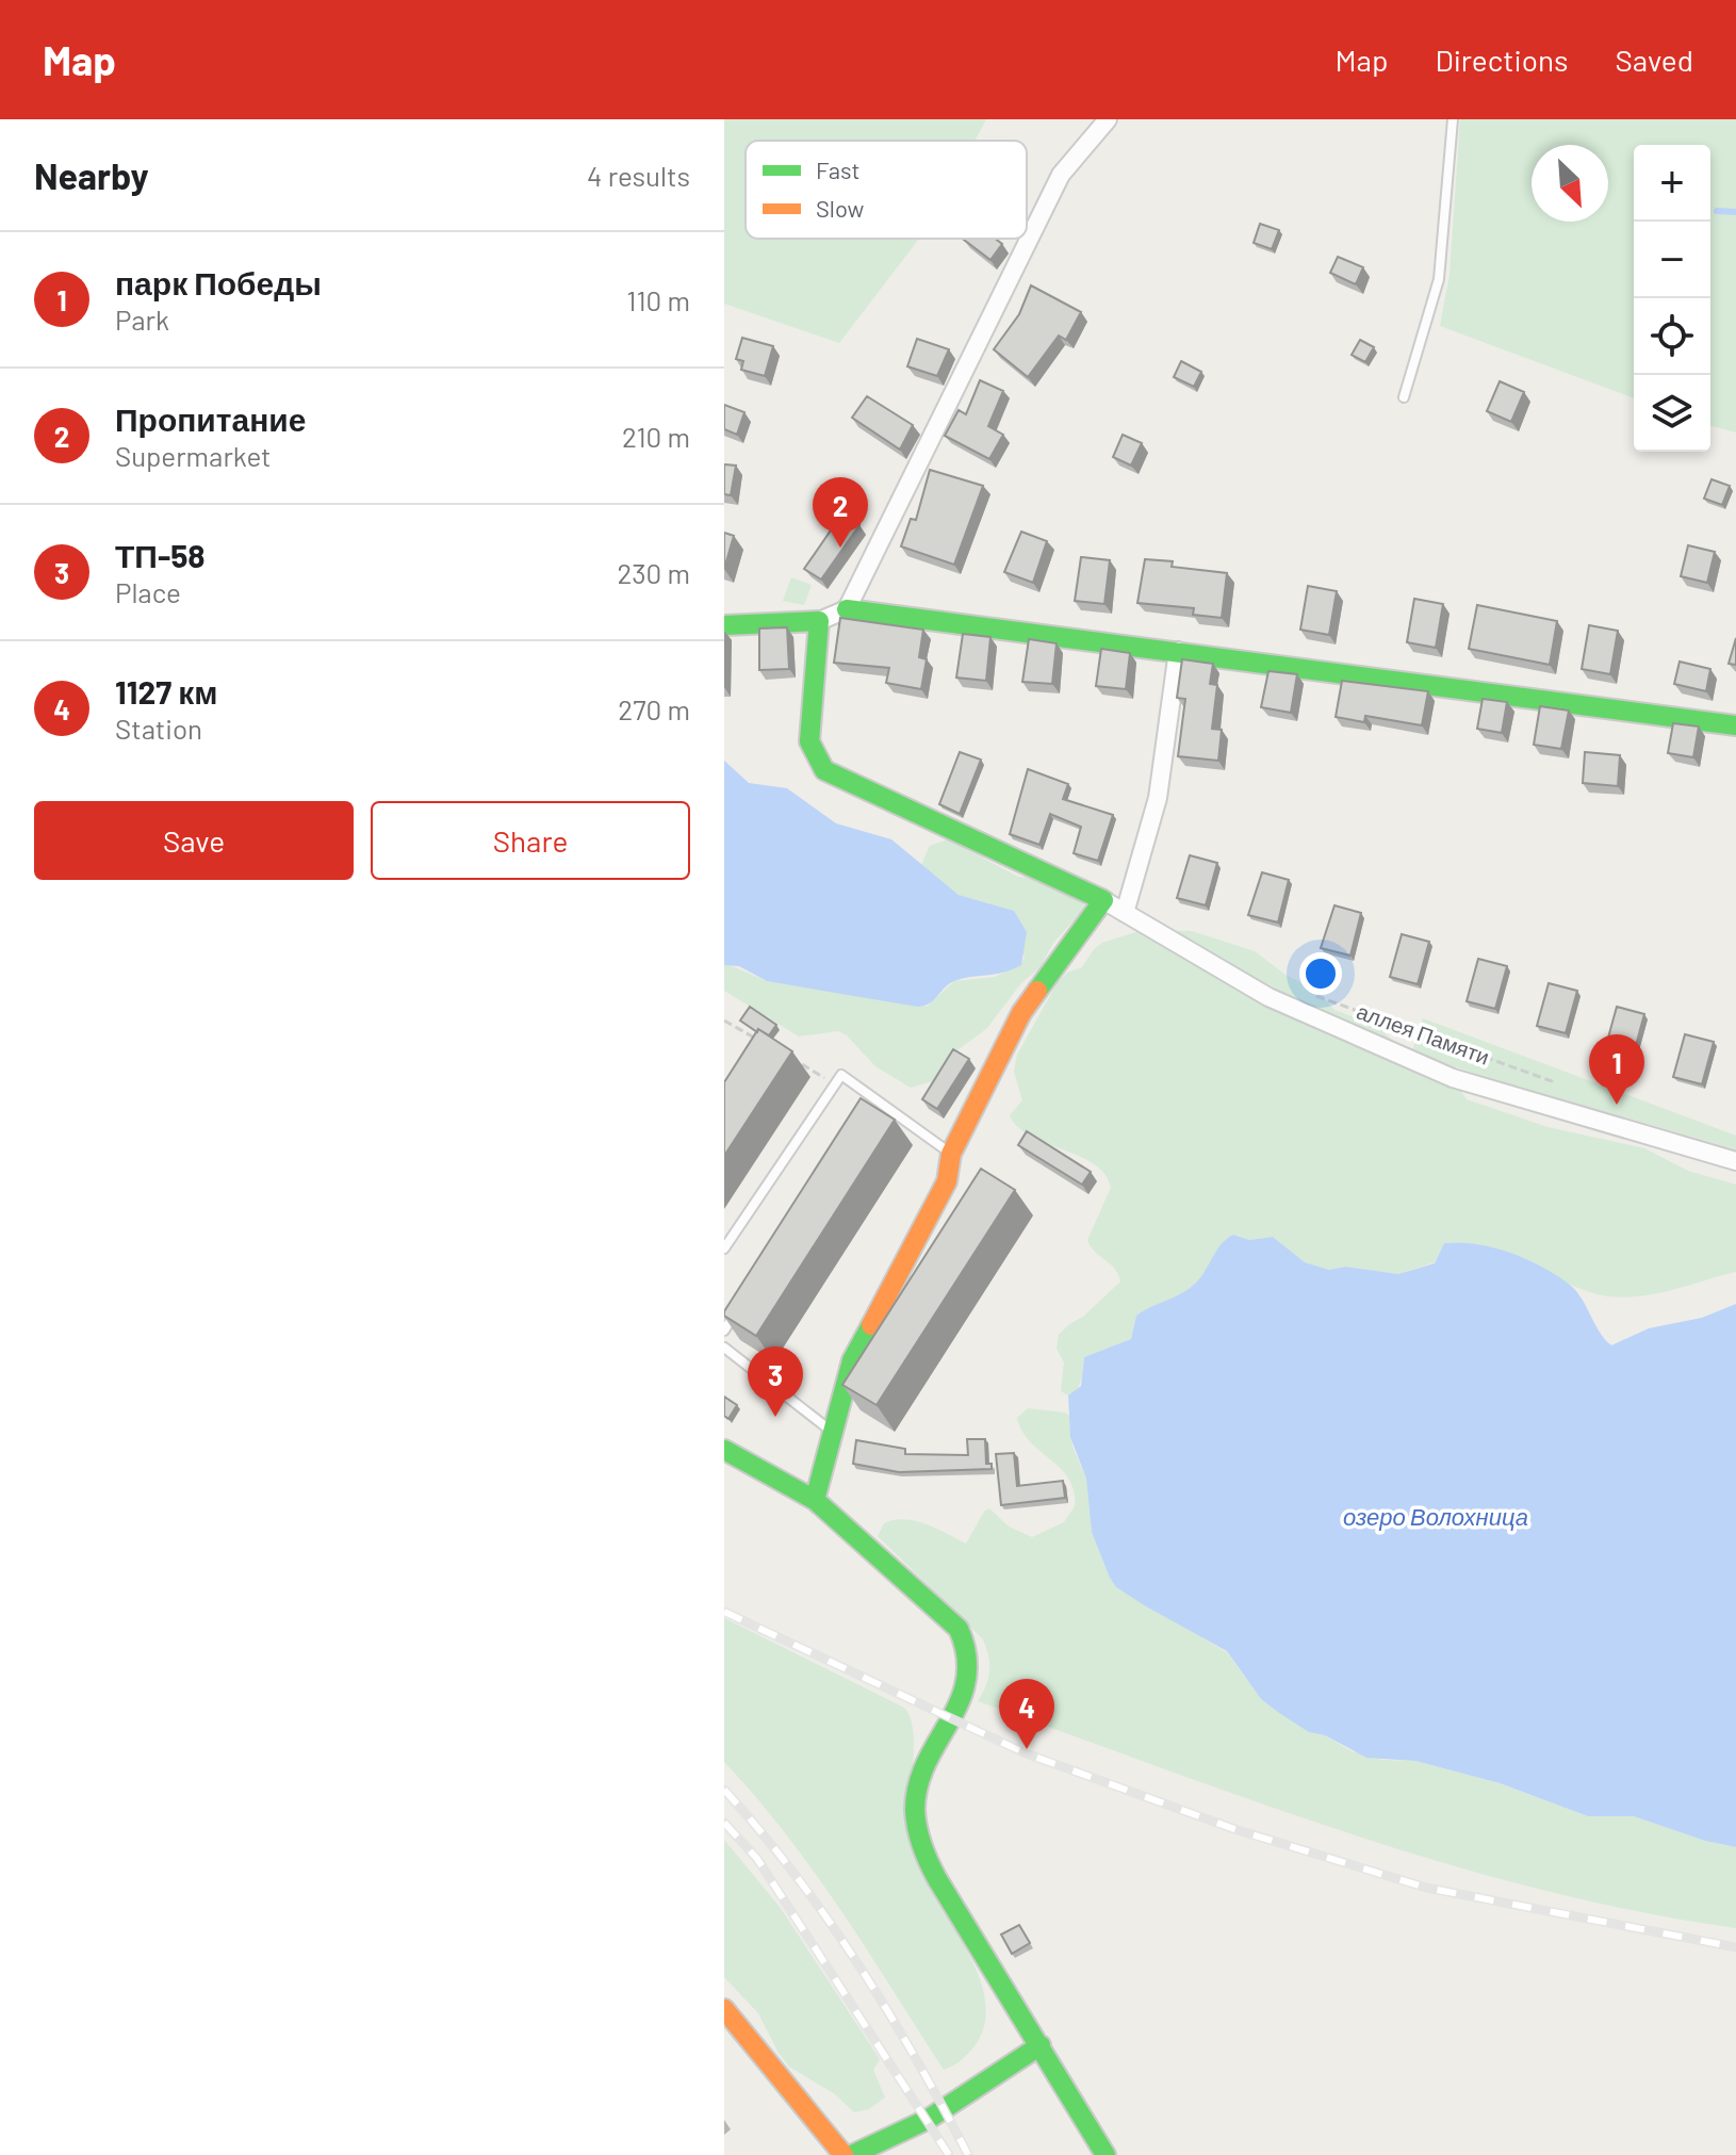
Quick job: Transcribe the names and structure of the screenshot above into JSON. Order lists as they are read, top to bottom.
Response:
{
  "streets": {
    "path": ["аллея Памяти"]
  },
  "water": ["озеро Волохница"],
  "legend": ["Fast", "Slow"],
  "north": "bottom right",
  "page": {
    "header": "Map",
    "nav": ["Map", "Directions", "Saved"],
    "heading": ["Nearby", "4 results"],
    "map_buttons": ["+", "−"],
    "list": [
      {
        "mark": "1",
        "name": "парк Победы",
        "note": "Park",
        "value": "110 m"
      },
      {
        "mark": "2",
        "name": "Пропитание",
        "note": "Supermarket",
        "value": "210 m"
      },
      {
        "mark": "3",
        "name": "ТП-58",
        "note": "Place",
        "value": "230 m"
      },
      {
        "mark": "4",
        "name": "1127 км",
        "note": "Station",
        "value": "270 m"
      }
    ],
    "pins": [
      "2",
      "1",
      "3",
      "4"
    ],
    "buttons": ["Save", "Share"]
  }
}
